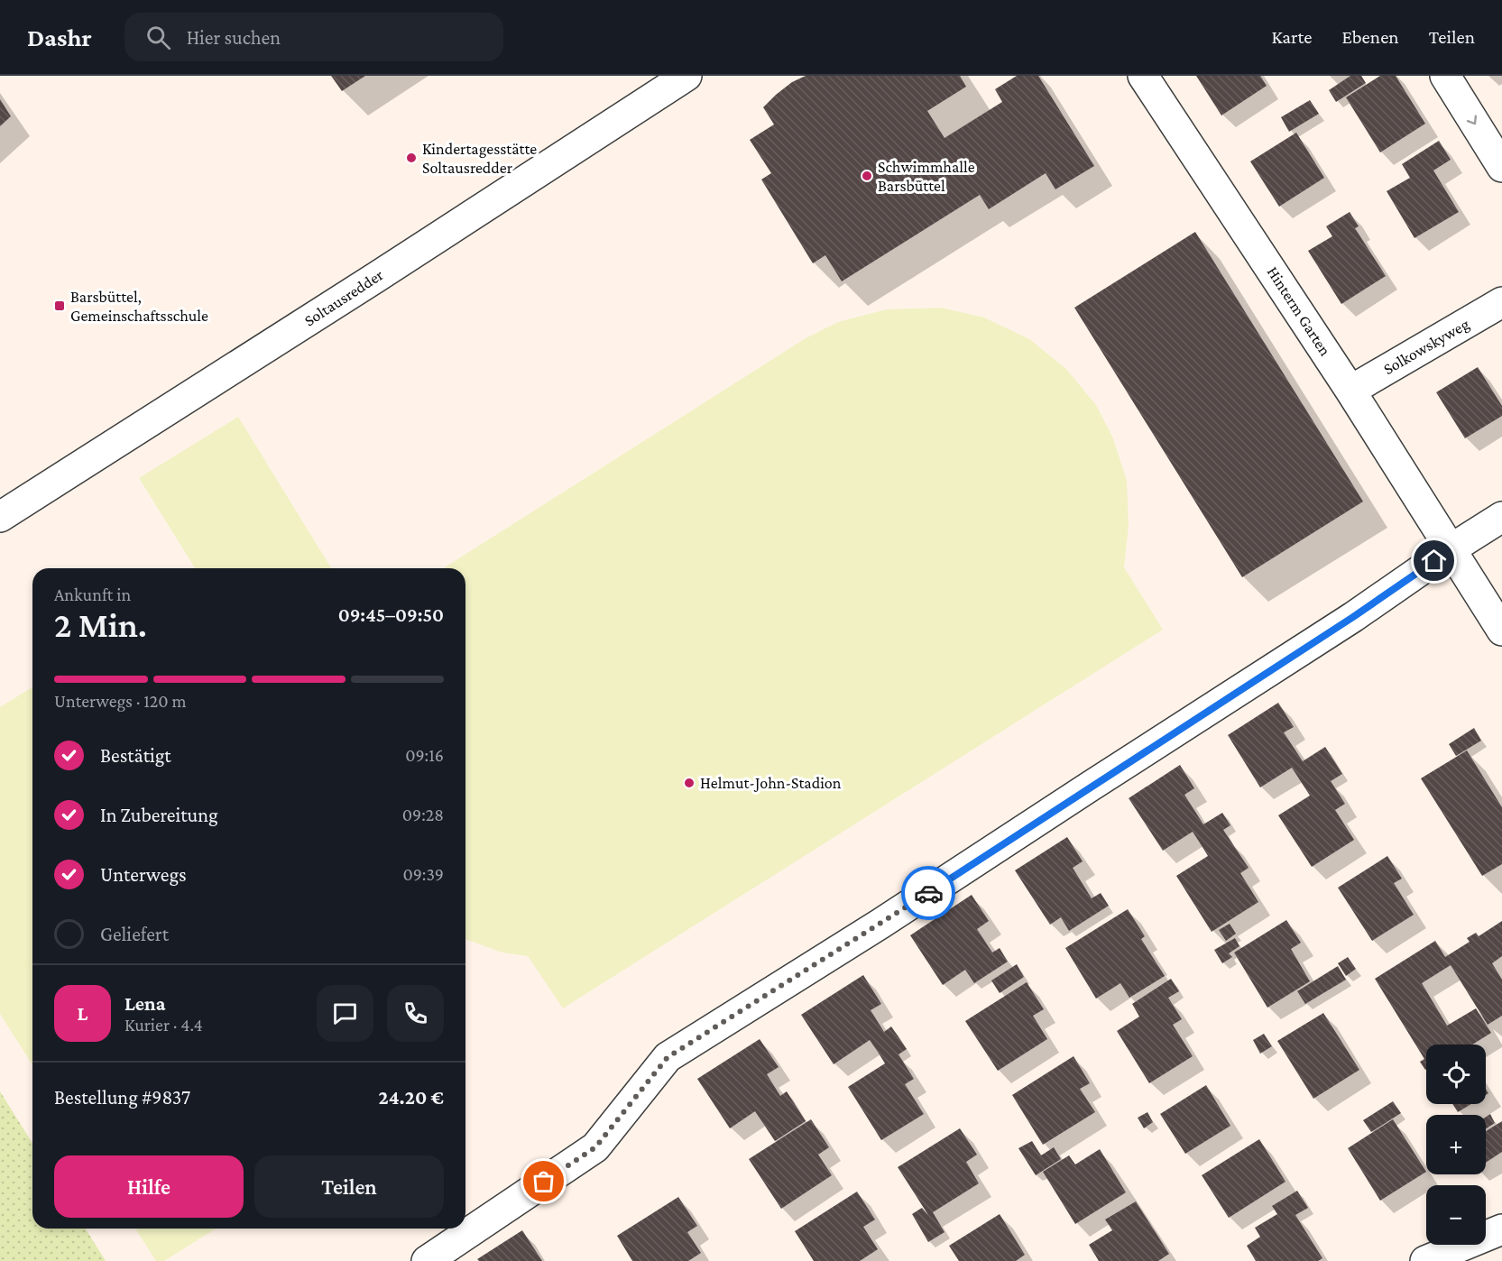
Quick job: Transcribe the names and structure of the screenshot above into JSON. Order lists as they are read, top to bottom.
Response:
{
  "streets": {
    "street": ["Soltausredder", "Hinterm Garten", "Solkowskyweg"]
  },
  "crossings": [
    ["Hinterm Garten", "Solkowskyweg"]
  ],
  "places": {
    "other": ["Kindertagesstätte Soltausredder", "Schwimmhalle Barsbüttel", "Helmut-John-Stadion"],
    "transit": ["Barsbüttel, Gemeinschaftsschule"]
  },
  "page": {
    "header": "Dashr",
    "search": "Hier suchen",
    "nav": ["Karte", "Ebenen", "Teilen"],
    "heading": ["2 Min.", "Ankunft in", "09:45–09:50"],
    "panel": [
      "Lena",
      "Kurier · 4.4",
      "Bestellung #9837",
      "24.20 €"
    ],
    "bar": "Unterwegs · 120 m",
    "list": [
      ["Bestätigt", "09:16"],
      ["In Zubereitung", "09:28"],
      ["Unterwegs", "09:39"],
      "Geliefert"
    ],
    "round": "L",
    "map_buttons": ["+", "−"],
    "buttons": ["Hilfe", "Teilen"]
  }
}
